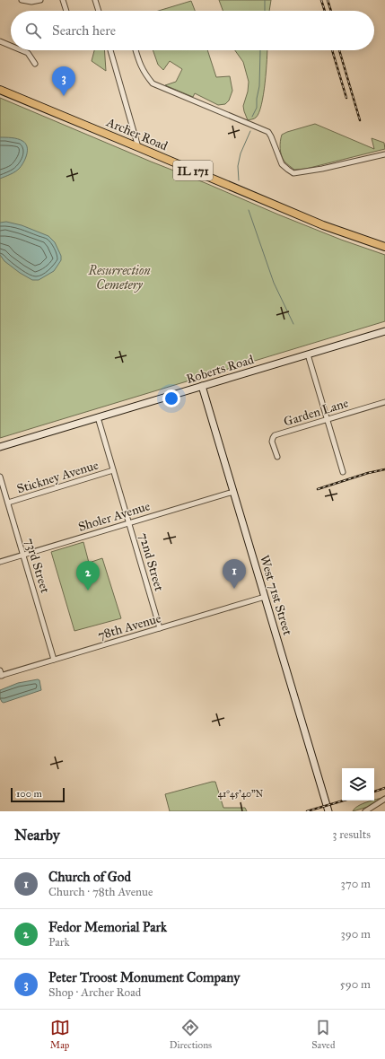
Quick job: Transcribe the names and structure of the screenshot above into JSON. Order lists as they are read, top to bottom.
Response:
{
  "streets": {
    "main road": ["Archer Road", "IL 171"],
    "street": [
      "Roberts Road",
      "Garden Lane",
      "Stickney Avenue",
      "Sholer Avenue",
      "72nd Street",
      "73rd Street",
      "West 71st Street",
      "78th Avenue"
    ]
  },
  "crossings": [
    ["Roberts Road", "72nd Street"],
    ["Roberts Road", "West 71st Street"],
    ["Stickney Avenue", "72nd Street"],
    ["Stickney Avenue", "73rd Street"],
    ["Sholer Avenue", "72nd Street"],
    ["Sholer Avenue", "73rd Street"],
    ["Sholer Avenue", "West 71st Street"],
    ["72nd Street", "78th Avenue"],
    ["73rd Street", "78th Avenue"],
    ["West 71st Street", "78th Avenue"]
  ],
  "parks": ["Resurrection Cemetery"],
  "scale_bar": "100 m",
  "page": {
    "search": "Search here",
    "pins": ["3", "1", "2"],
    "scale": "100 m",
    "heading": ["Nearby", "3 results"],
    "list": [
      {
        "mark": "1",
        "name": "Church of God",
        "note": "Church · 78th Avenue",
        "value": "370 m"
      },
      {
        "mark": "2",
        "name": "Fedor Memorial Park",
        "note": "Park",
        "value": "390 m"
      },
      {
        "mark": "3",
        "name": "Peter Troost Monument Company",
        "note": "Shop · Archer Road",
        "value": "590 m"
      }
    ],
    "nav": ["Map", "Directions", "Saved"]
  },
  "coordinates": ["41°45'40\"N"]
}
